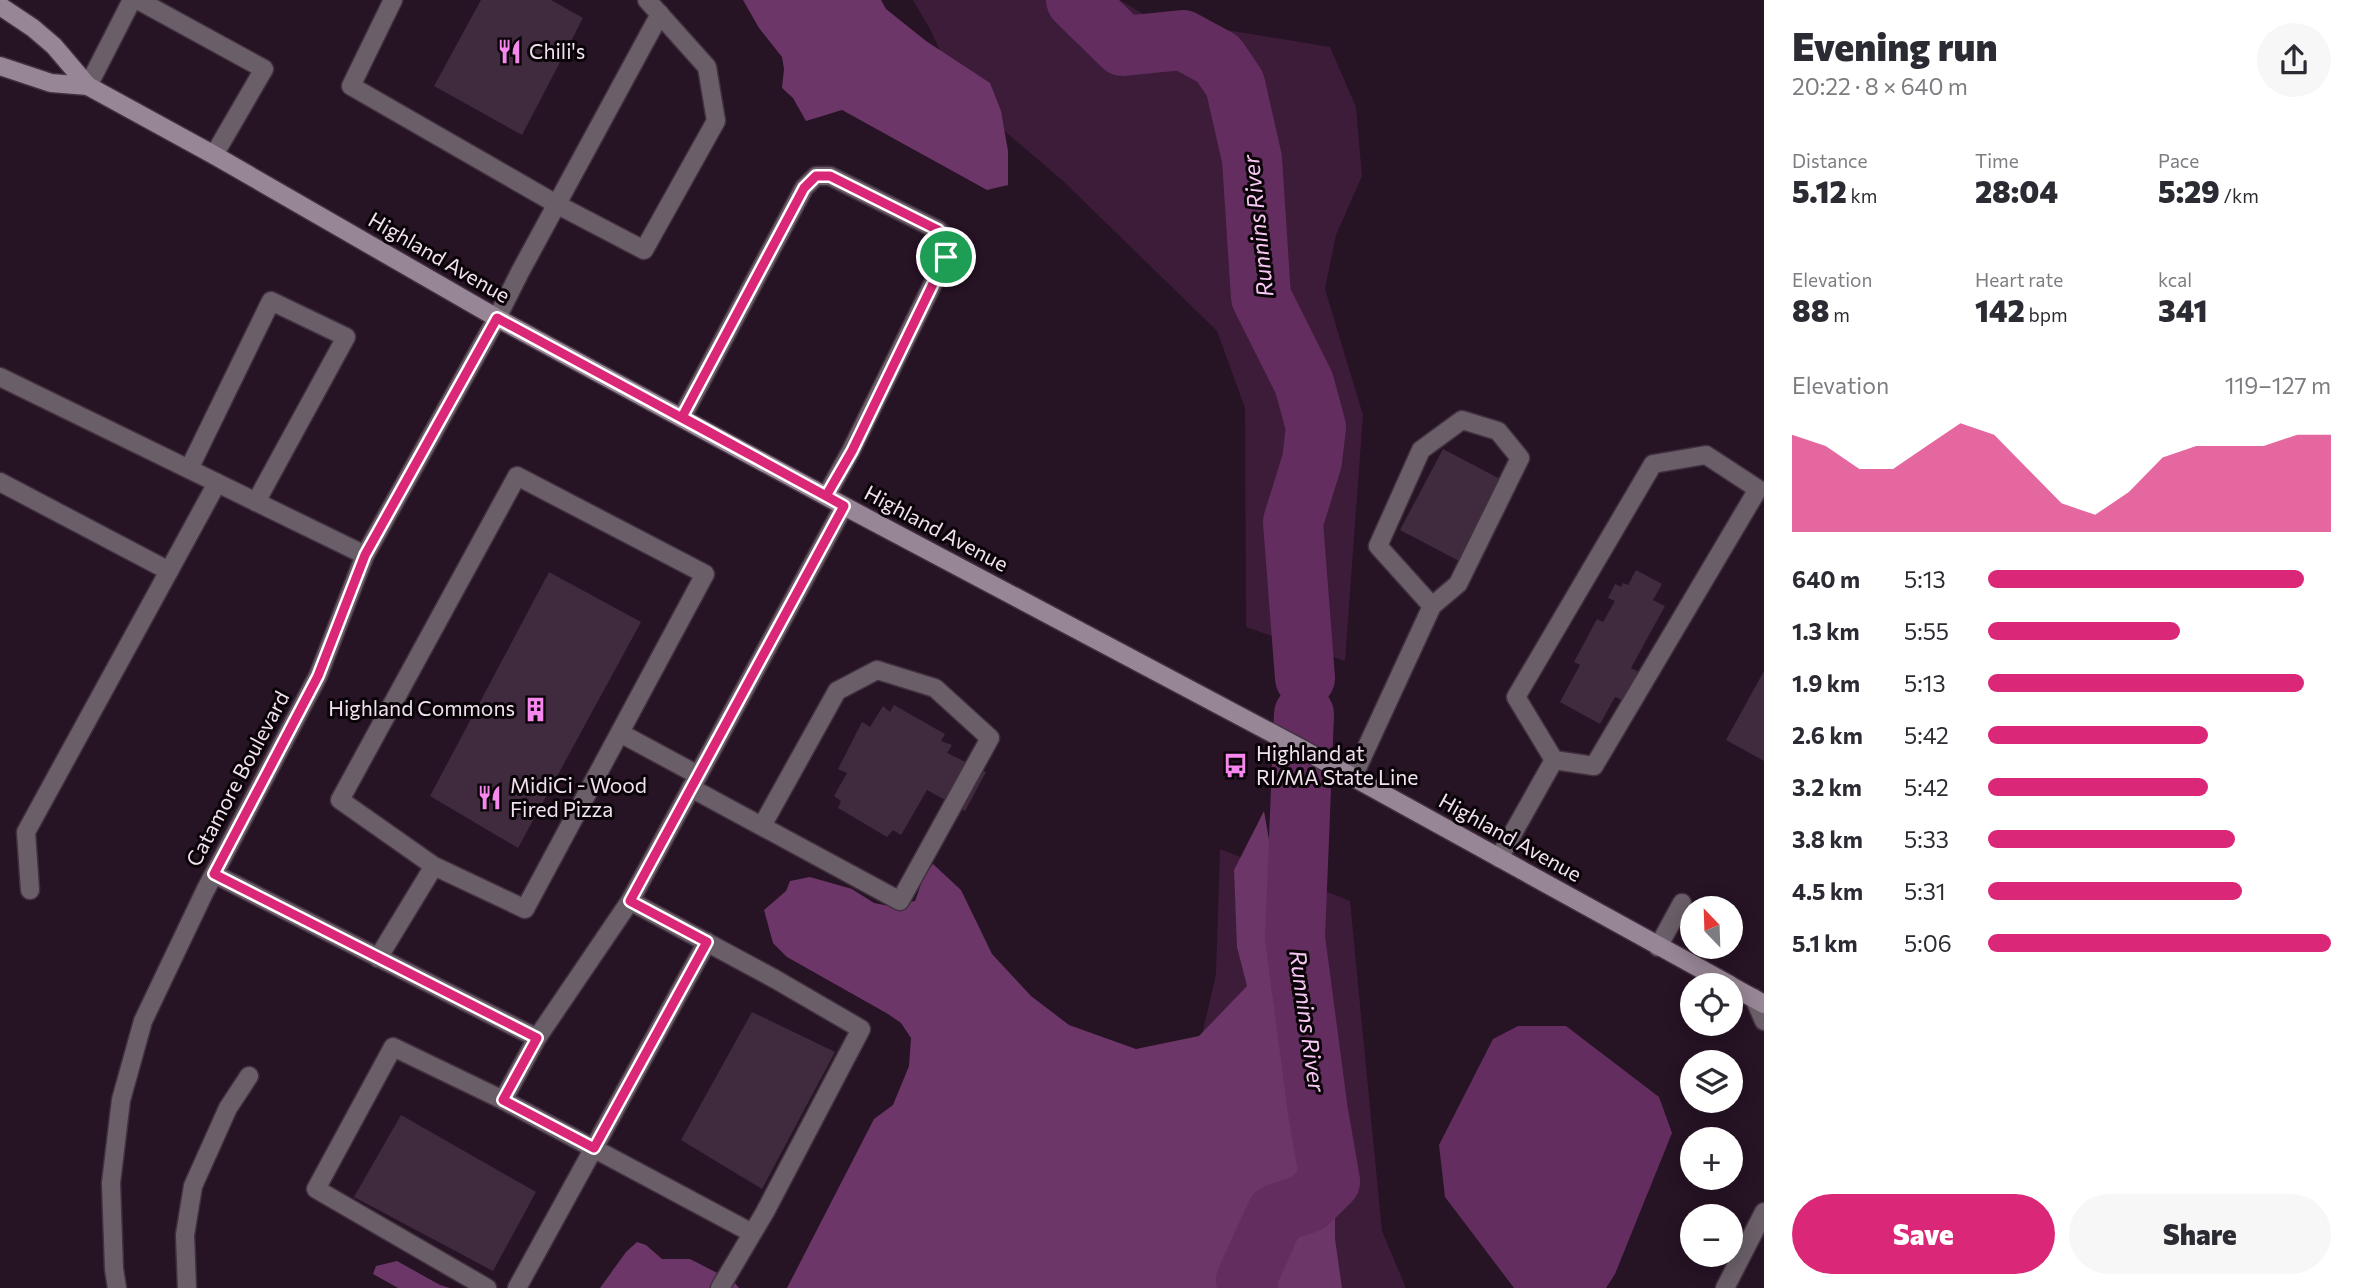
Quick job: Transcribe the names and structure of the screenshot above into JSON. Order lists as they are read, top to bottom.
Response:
{
  "streets": {
    "main road": ["Highland Avenue"],
    "street": ["Catamore Boulevard"]
  },
  "crossings": [
    ["Highland Avenue", "Catamore Boulevard"]
  ],
  "water": ["Runnins River"],
  "places": {
    "restaurant": ["Chili's", "MidiCi - Wood Fired Pizza"],
    "building": ["Highland Commons"],
    "bus stop": ["Highland at RI/MA State Line"]
  },
  "north": "top left",
  "page": {
    "heading": ["Evening run", "20:22 · 8 × 640 m"],
    "stats": [
      ["Distance", "5.12 km"],
      ["Time", "28:04"],
      ["Pace", "5:29 /km"],
      ["Elevation", "88 m"],
      ["Heart rate", "142 bpm"],
      ["kcal", "341"]
    ],
    "chart": ["Elevation", "119–127 m"],
    "list": [
      {
        "name": "640 m",
        "note": "5:13"
      },
      {
        "name": "1.3 km",
        "note": "5:55"
      },
      {
        "name": "1.9 km",
        "note": "5:13"
      },
      {
        "name": "2.6 km",
        "note": "5:42"
      },
      {
        "name": "3.2 km",
        "note": "5:42"
      },
      {
        "name": "3.8 km",
        "note": "5:33"
      },
      {
        "name": "4.5 km",
        "note": "5:31"
      },
      {
        "name": "5.1 km",
        "note": "5:06"
      }
    ],
    "map_buttons": ["+", "−"],
    "buttons": ["Save", "Share"]
  }
}
